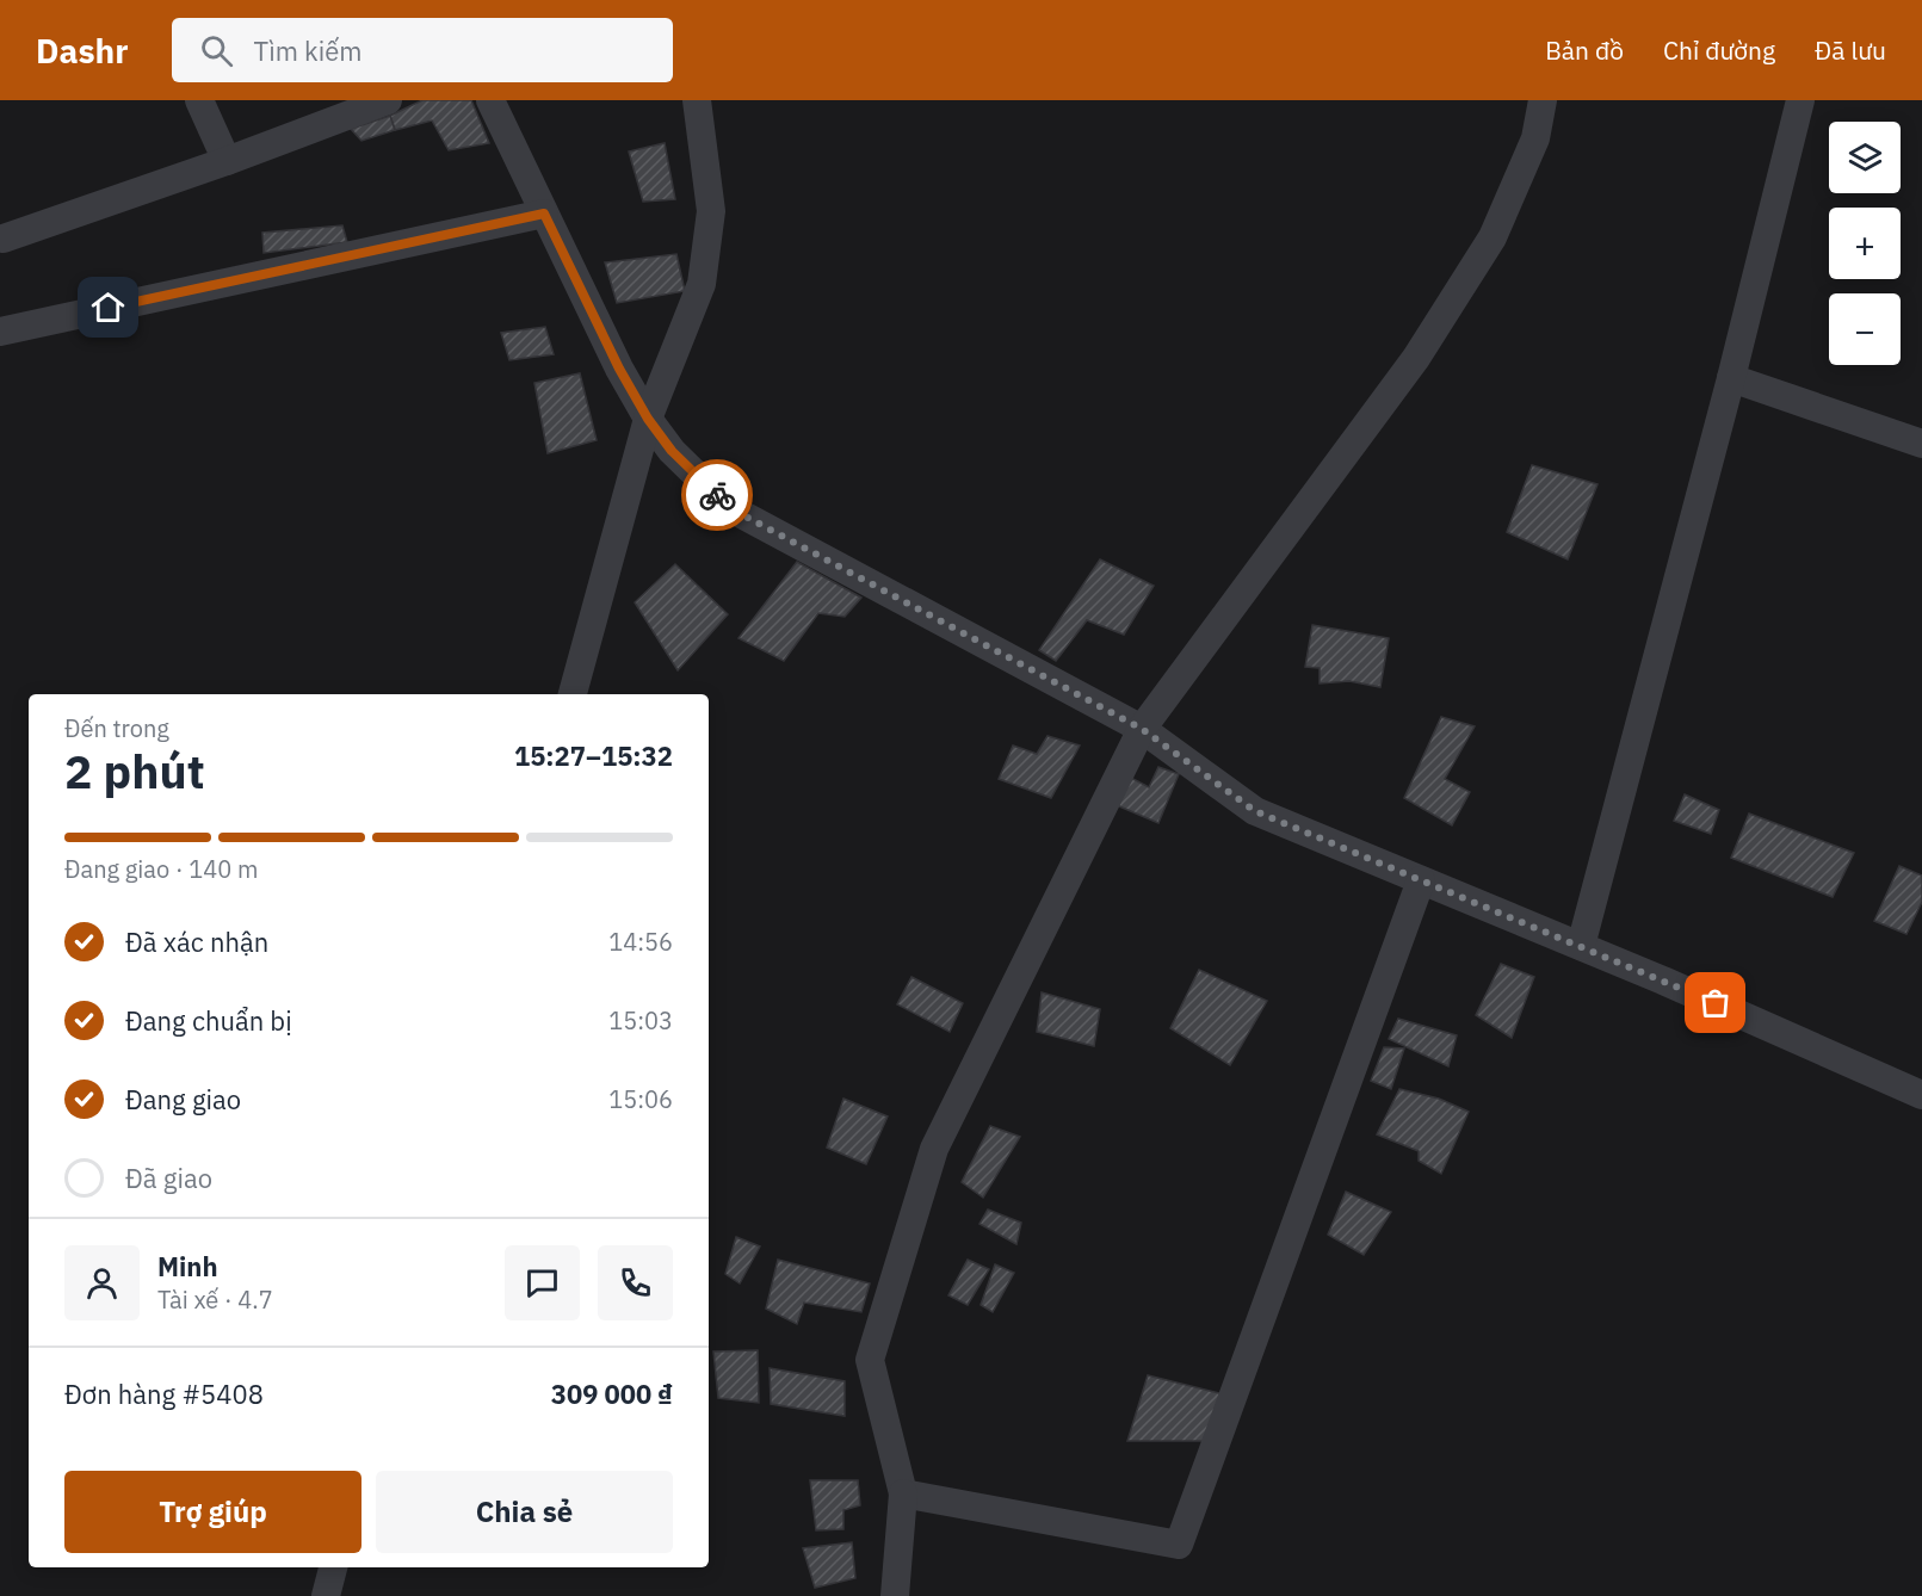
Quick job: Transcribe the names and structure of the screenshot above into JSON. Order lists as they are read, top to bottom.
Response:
{
  "page": {
    "header": "Dashr",
    "search": "Tìm kiếm",
    "nav": ["Bản đồ", "Chỉ đường", "Đã lưu"],
    "map_buttons": ["+", "−"],
    "heading": ["2 phút", "Đến trong", "15:27–15:32"],
    "panel": [
      "Minh",
      "Tài xế · 4.7",
      "Đơn hàng #5408",
      "309 000 ₫"
    ],
    "bar": "Đang giao · 140 m",
    "list": [
      ["Đã xác nhận", "14:56"],
      ["Đang chuẩn bị", "15:03"],
      ["Đang giao", "15:06"],
      "Đã giao"
    ],
    "buttons": ["Trợ giúp", "Chia sẻ"]
  }
}
